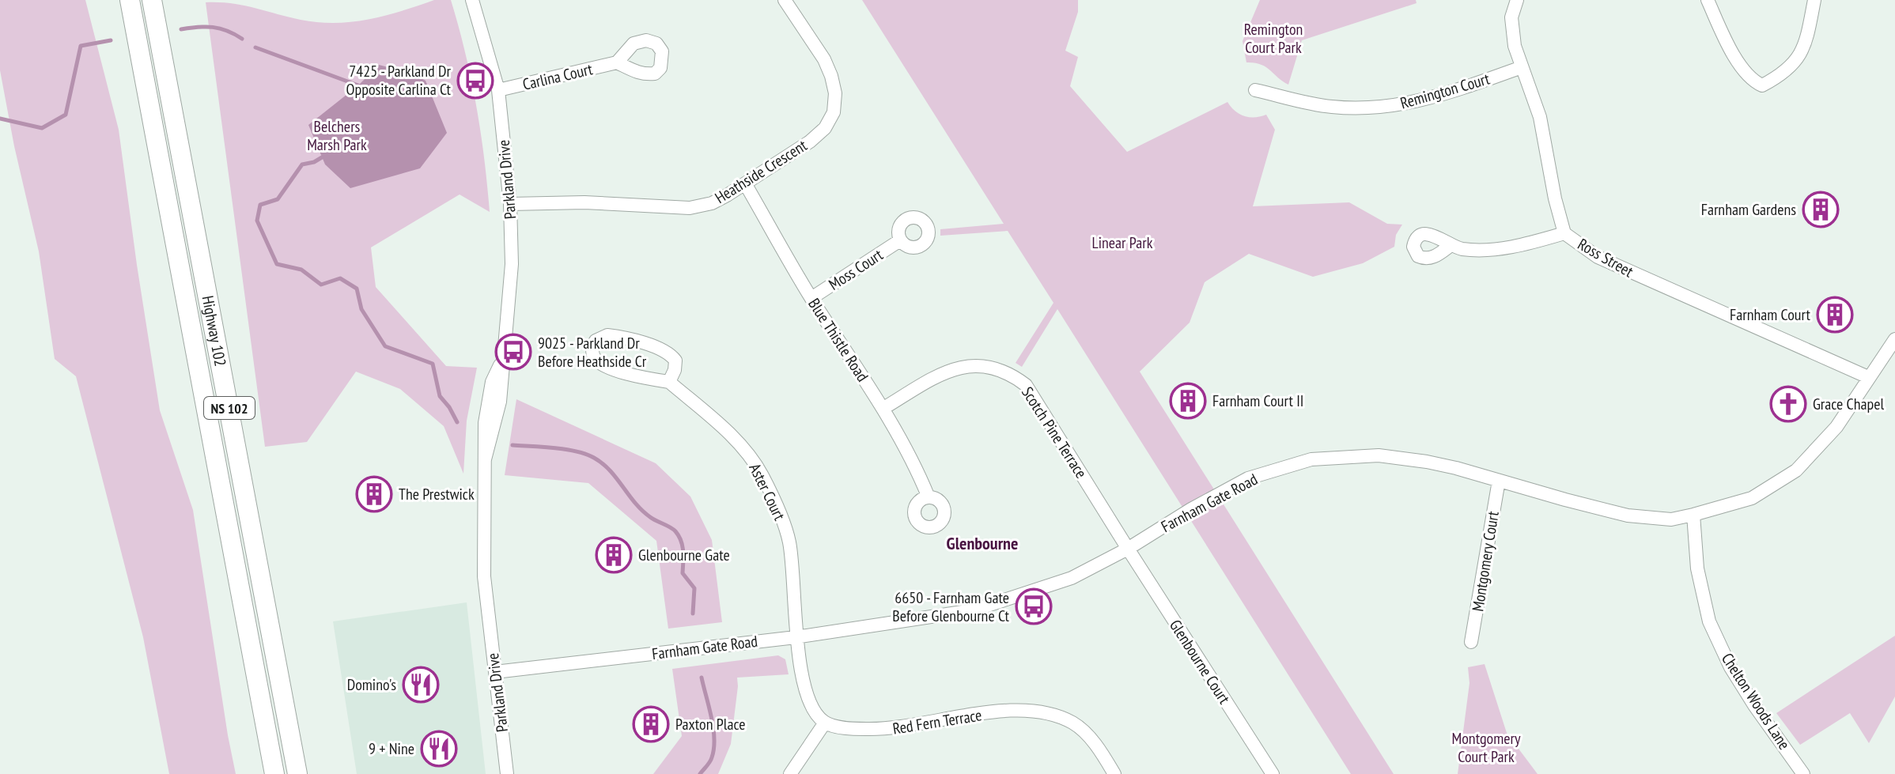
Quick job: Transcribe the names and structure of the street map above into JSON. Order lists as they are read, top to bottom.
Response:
{
  "streets": {
    "highway": ["Highway 102", "NS 102"],
    "street": [
      "Carlina Court",
      "Remington Court",
      "Heathside Crescent",
      "Parkland Drive",
      "Ross Street",
      "Moss Court",
      "Blue Thistle Road",
      "Scotch Pine Terrace",
      "Aster Court",
      "Farnham Gate Road",
      "Montgomery Court",
      "Glenbourne Court",
      "Chelton Woods Lane",
      "Red Fern Terrace"
    ]
  },
  "crossings": [
    ["Carlina Court", "Parkland Drive"],
    ["Remington Court", "Ross Street"],
    ["Heathside Crescent", "Parkland Drive"],
    ["Heathside Crescent", "Blue Thistle Road"],
    ["Parkland Drive", "Farnham Gate Road"],
    ["Ross Street", "Farnham Gate Road"],
    ["Moss Court", "Blue Thistle Road"],
    ["Blue Thistle Road", "Scotch Pine Terrace"],
    ["Scotch Pine Terrace", "Farnham Gate Road"],
    ["Scotch Pine Terrace", "Glenbourne Court"],
    ["Aster Court", "Farnham Gate Road"],
    ["Farnham Gate Road", "Montgomery Court"],
    ["Farnham Gate Road", "Glenbourne Court"],
    ["Farnham Gate Road", "Chelton Woods Lane"]
  ],
  "districts": ["Glenbourne"],
  "parks": [
    "Remington Court Park",
    "Belchers Marsh Park",
    "Linear Park",
    "Montgomery Court Park"
  ],
  "places": {
    "bus stop": ["7425 - Parkland Dr Opposite Carlina Ct", "9025 - Parkland Dr Before Heathside Cr", "6650 - Farnham Gate Before Glenbourne Ct"],
    "building": [
      "Farnham Gardens",
      "Farnham Court",
      "Farnham Court II",
      "The Prestwick",
      "Glenbourne Gate",
      "Paxton Place"
    ],
    "church": ["Grace Chapel"],
    "restaurant": ["Domino's", "9 + Nine"]
  }
}
